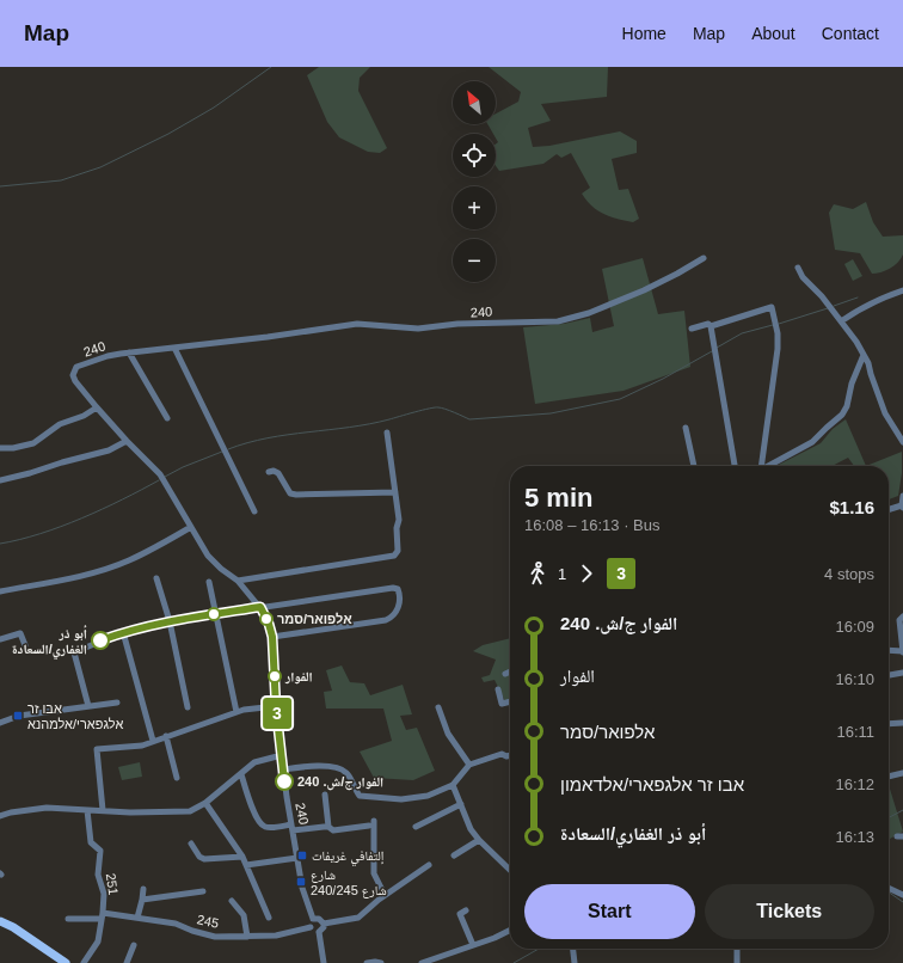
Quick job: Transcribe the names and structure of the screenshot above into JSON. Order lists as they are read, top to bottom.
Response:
{
  "streets": {
    "street": ["240", "251", "245"]
  },
  "crossings": [
    ["240", "245"],
    ["251", "245"]
  ],
  "places": {
    "other": [
      "אלפואר/סמר",
      "أبو ذر الغفاري/السعادة",
      "الفوار",
      "الفوار ج/ش. 240"
    ],
    "transit": ["אבו זר אלגפארי/אלמהנא", "إلتفافي غريفات", "شارع 240/شارع 245"]
  },
  "lines": ["bus line 3"],
  "north": "top left",
  "page": {
    "header": "Map",
    "nav": [
      "Home",
      "Map",
      "About",
      "Contact"
    ],
    "on_map": "3",
    "map_buttons": ["+", "−"],
    "heading": ["5 min", "16:08 – 16:13 · Bus", "$1.16"],
    "legs": ["1", "3", "4 stops"],
    "list": [
      {
        "name": "الفوار ج/ش. 240",
        "value": "16:09"
      },
      {
        "name": "الفوار",
        "value": "16:10"
      },
      {
        "name": "אלפואר/סמר",
        "value": "16:11"
      },
      {
        "name": "אבו זר אלגפארי/אלדאמון",
        "value": "16:12"
      },
      {
        "name": "أبو ذر الغفاري/السعادة",
        "value": "16:13"
      }
    ],
    "buttons": ["Start", "Tickets"]
  }
}
